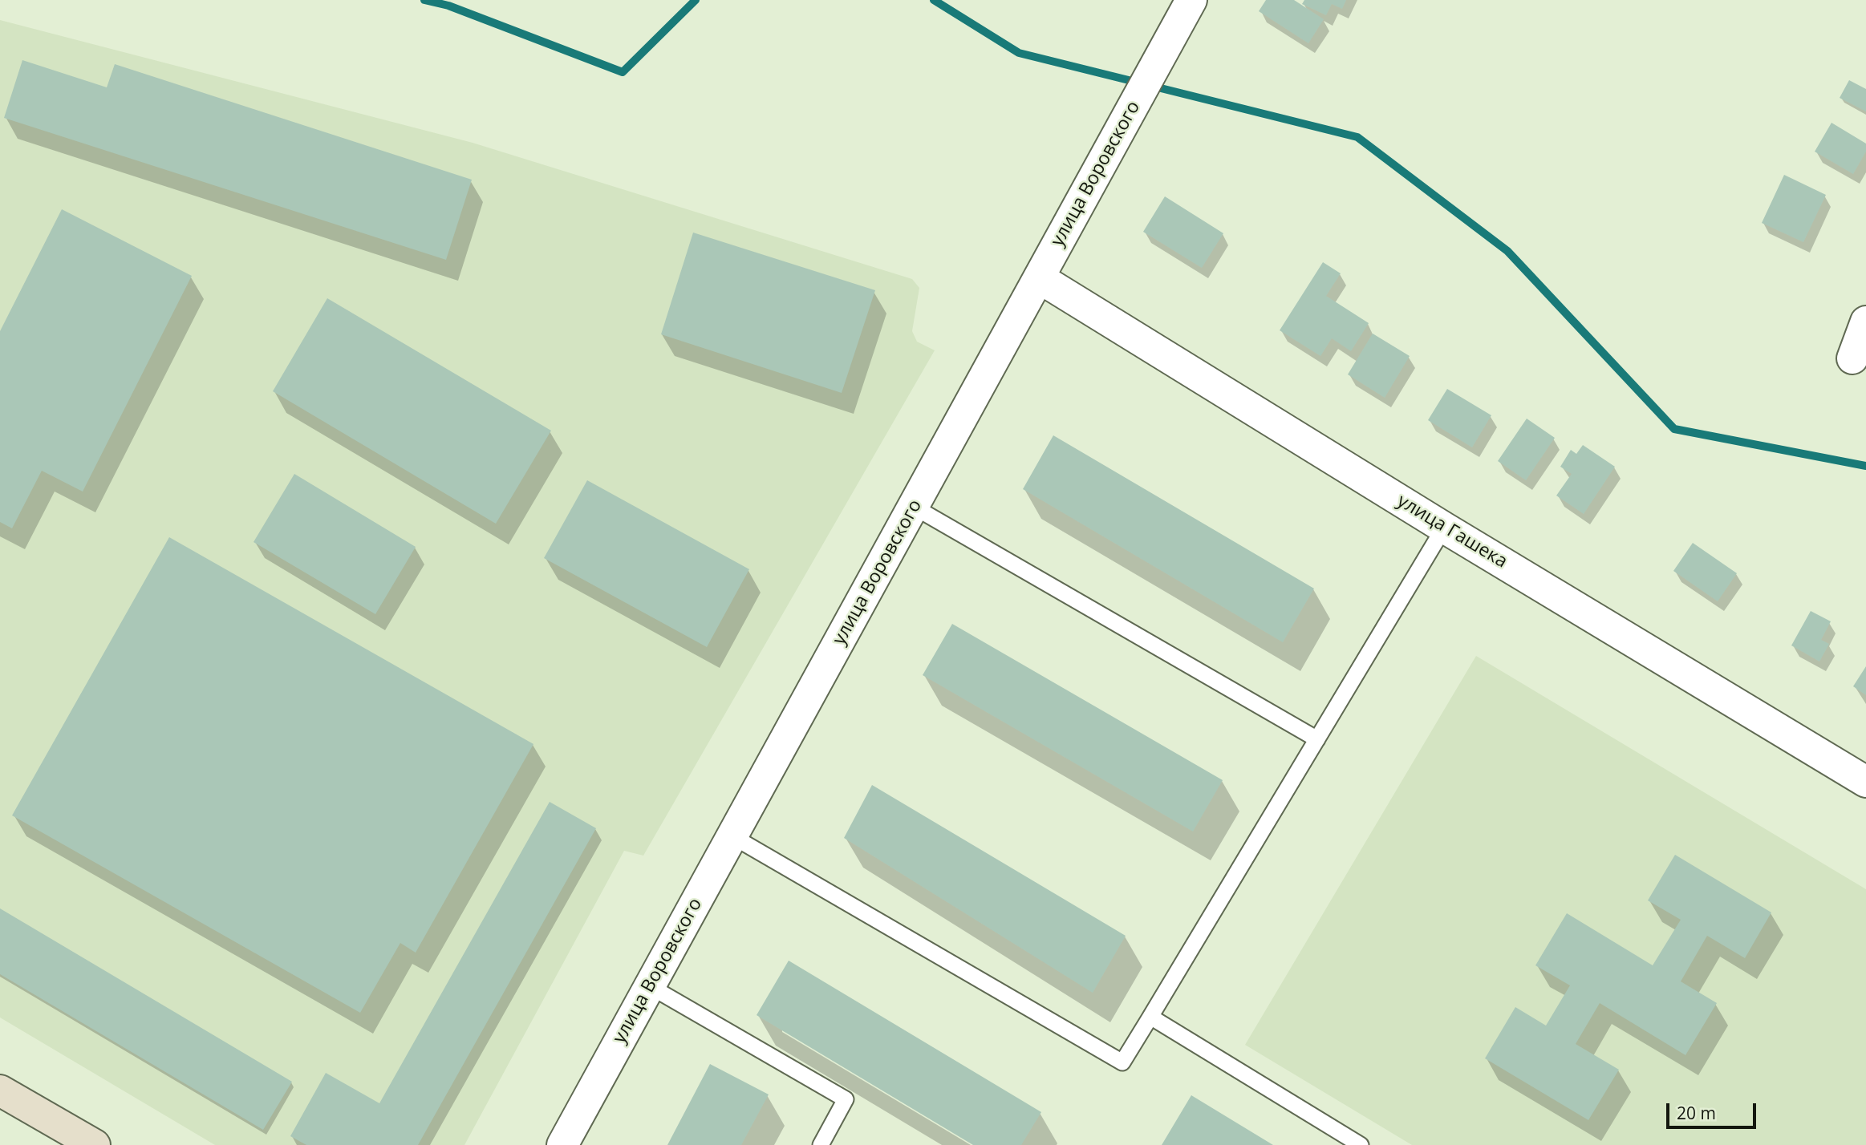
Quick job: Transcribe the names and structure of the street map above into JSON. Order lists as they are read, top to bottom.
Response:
{
  "streets": {
    "street": ["улица Воровского", "улица Гашека"]
  },
  "crossings": [
    ["улица Воровского", "улица Гашека"]
  ],
  "scale_bar": "20 m"
}
